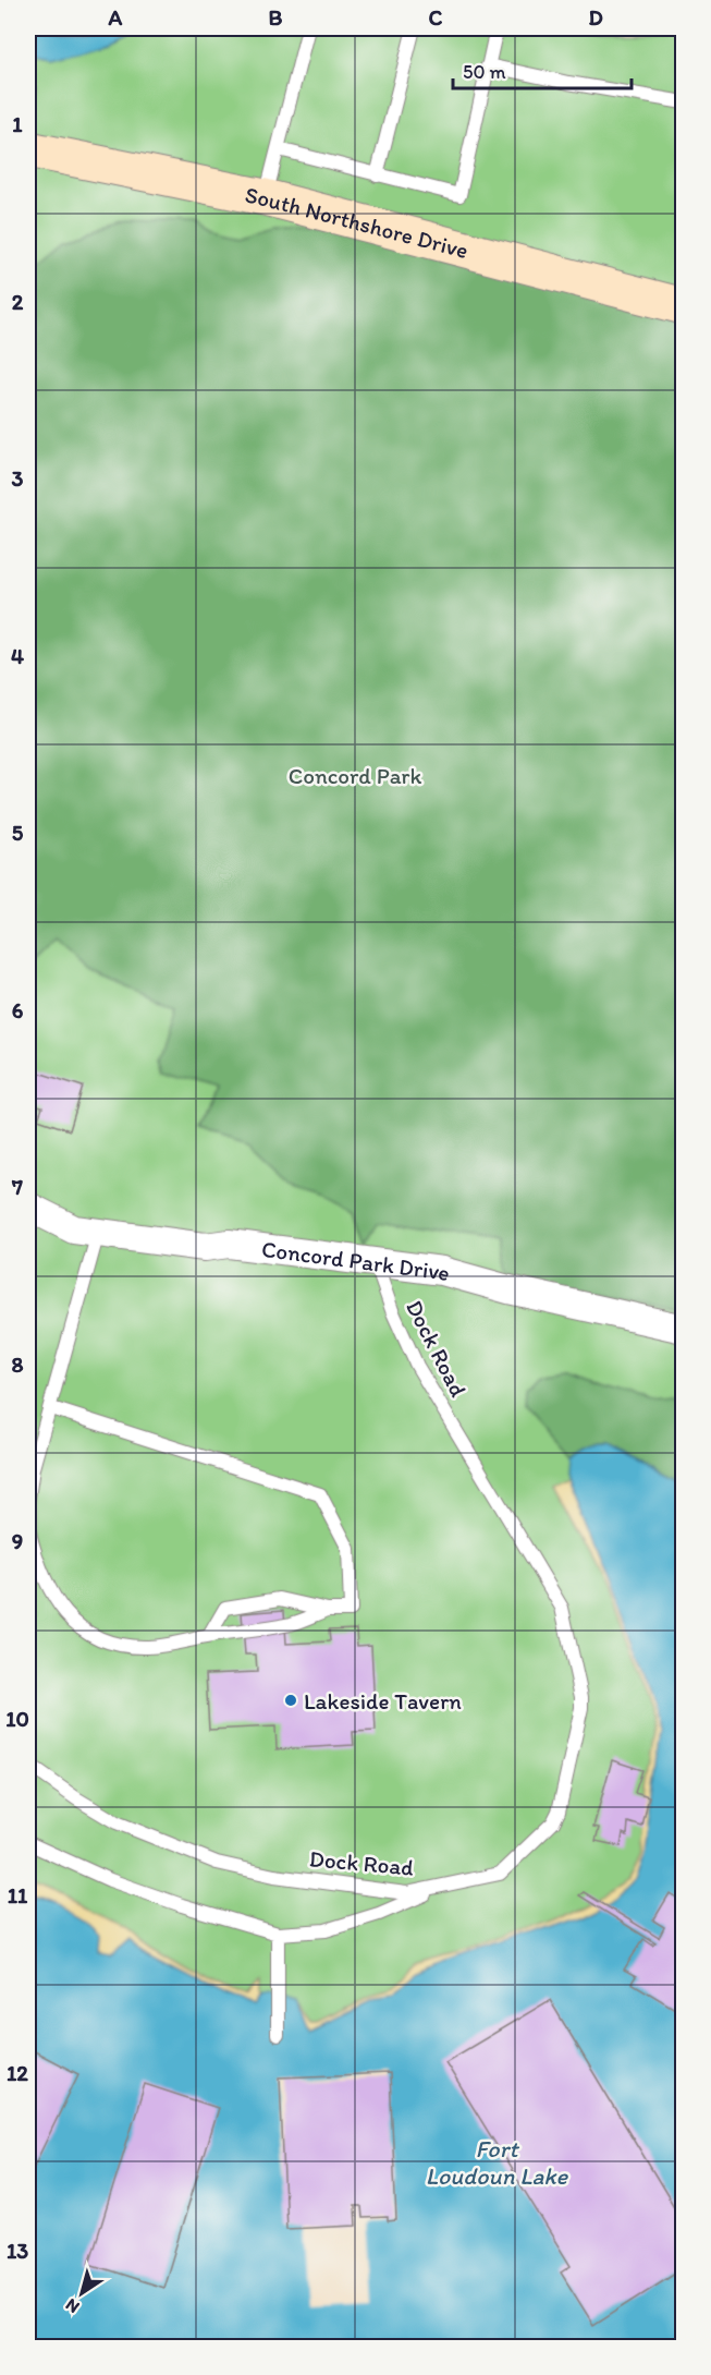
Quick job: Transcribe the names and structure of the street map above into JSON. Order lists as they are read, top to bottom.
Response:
{
  "streets": {
    "main road": ["South Northshore Drive"],
    "street": ["Concord Park Drive"],
    "lane": ["Dock Road"]
  },
  "crossings": [
    ["Concord Park Drive", "Dock Road"]
  ],
  "water": ["Fort Loudoun Lake"],
  "parks": ["Concord Park"],
  "places": ["Lakeside Tavern"],
  "scale_bar": "50 m",
  "north": "bottom left",
  "grid": {
    "columns": [
      "A",
      "B",
      "C",
      "D"
    ],
    "rows": [
      "1",
      "2",
      "3",
      "4",
      "5",
      "6",
      "7",
      "8",
      "9",
      "10",
      "11",
      "12",
      "13"
    ]
  }
}
